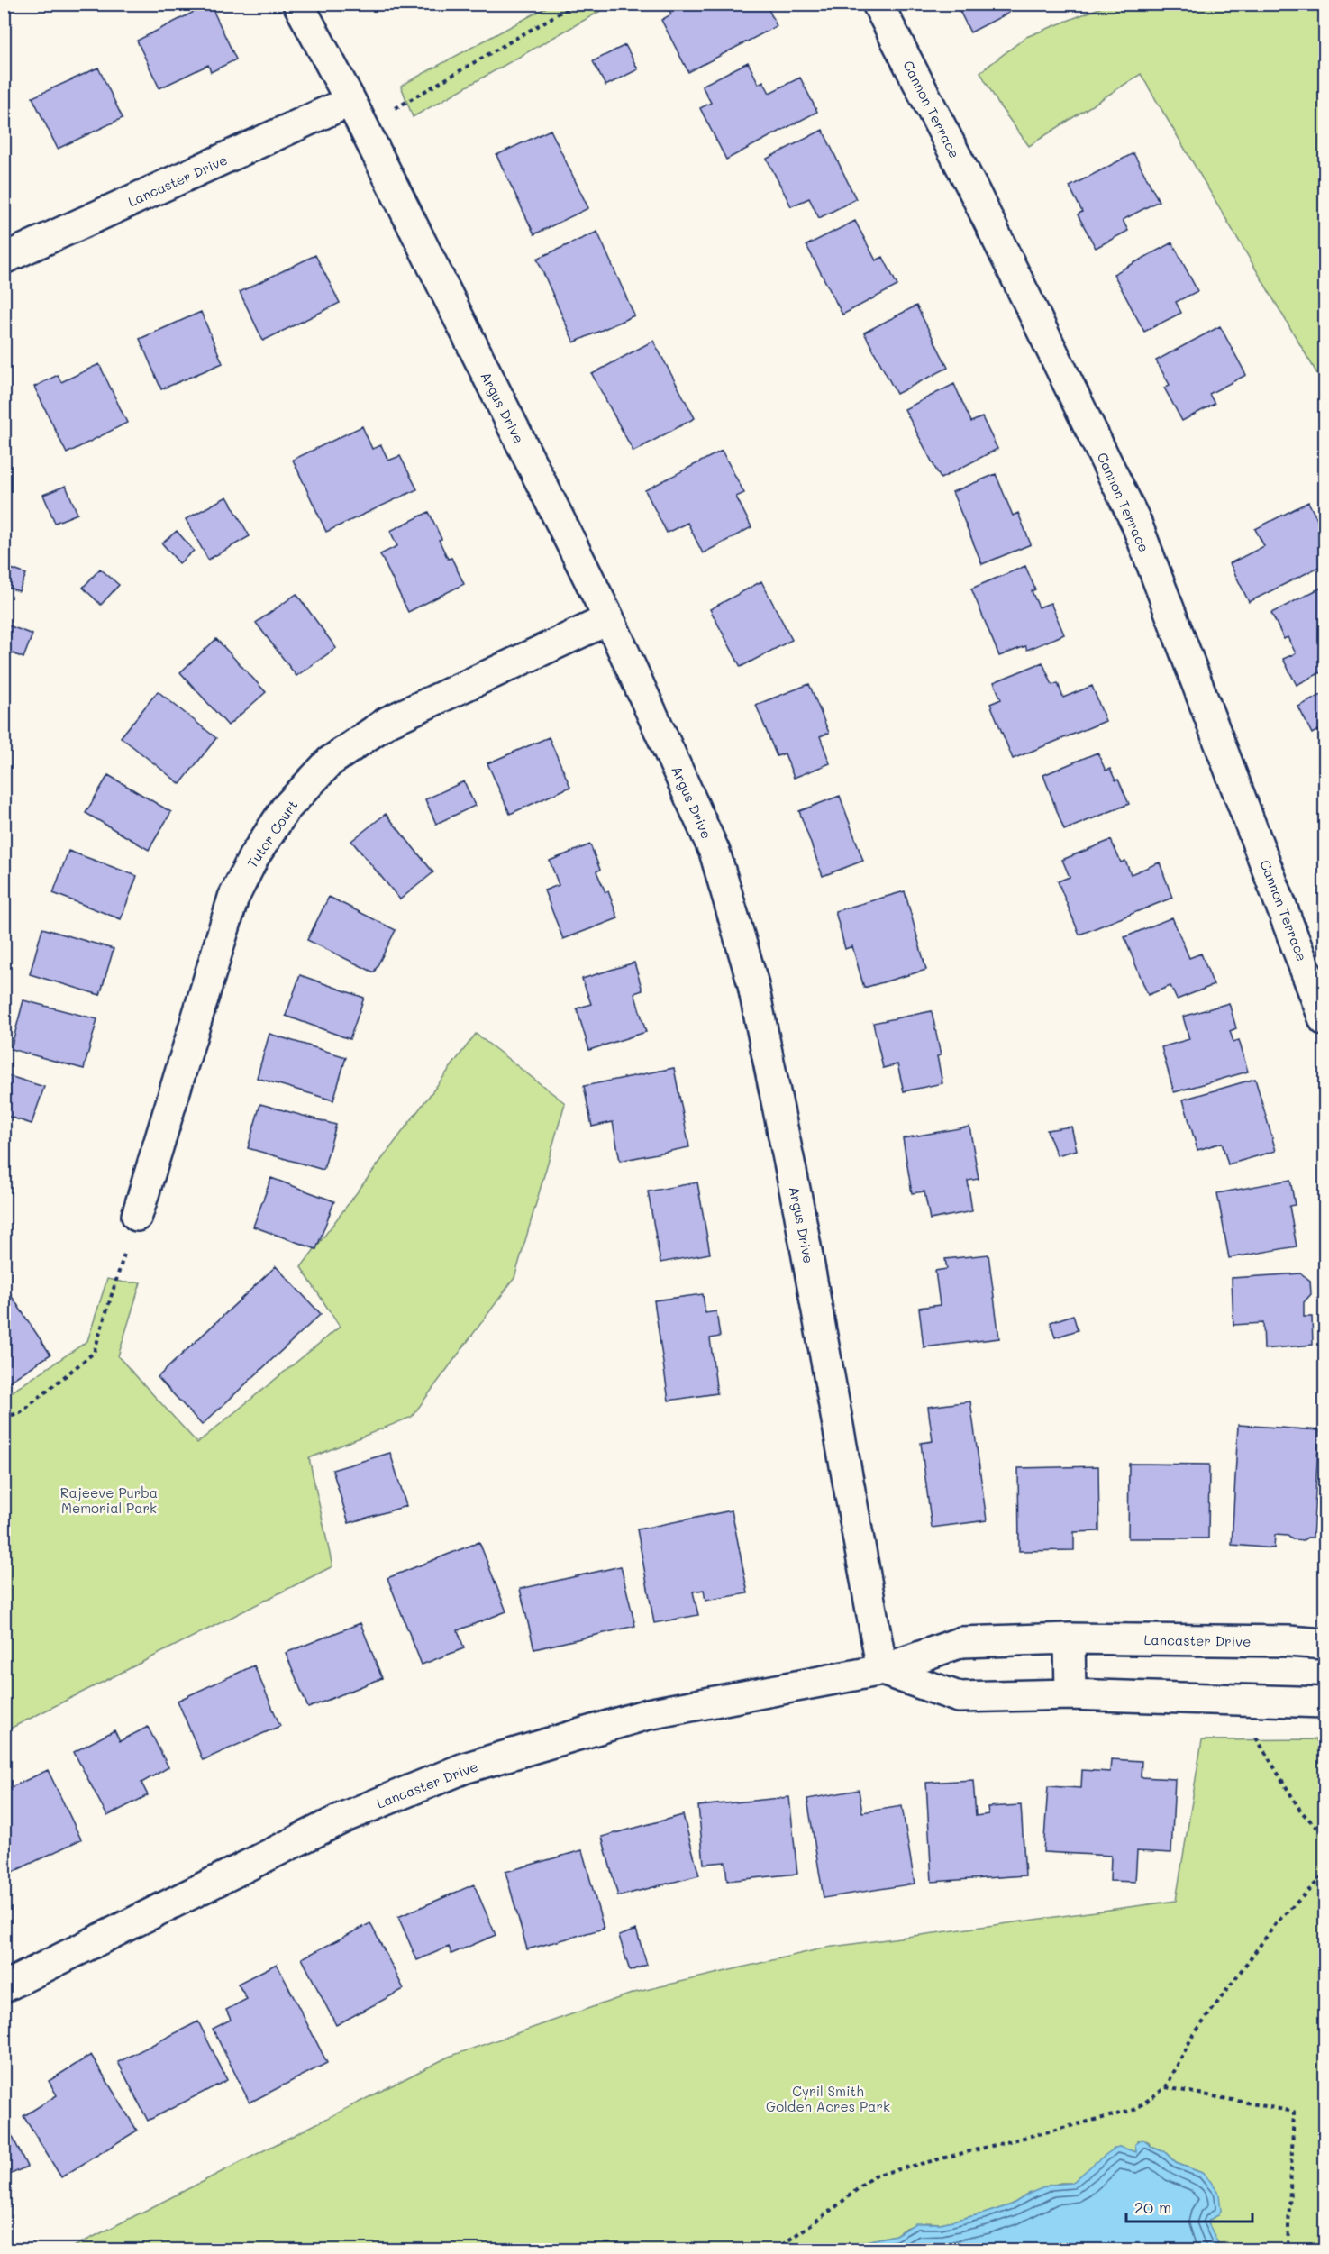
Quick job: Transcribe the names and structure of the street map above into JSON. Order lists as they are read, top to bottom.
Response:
{
  "streets": {
    "street": [
      "Cannon Terrace",
      "Lancaster Drive",
      "Argus Drive",
      "Tutor Court"
    ]
  },
  "crossings": [
    ["Lancaster Drive", "Argus Drive"],
    ["Argus Drive", "Tutor Court"]
  ],
  "parks": ["Rajeeve Purba Memorial Park", "Cyril Smith Golden Acres Park"],
  "scale_bar": "20 m"
}
